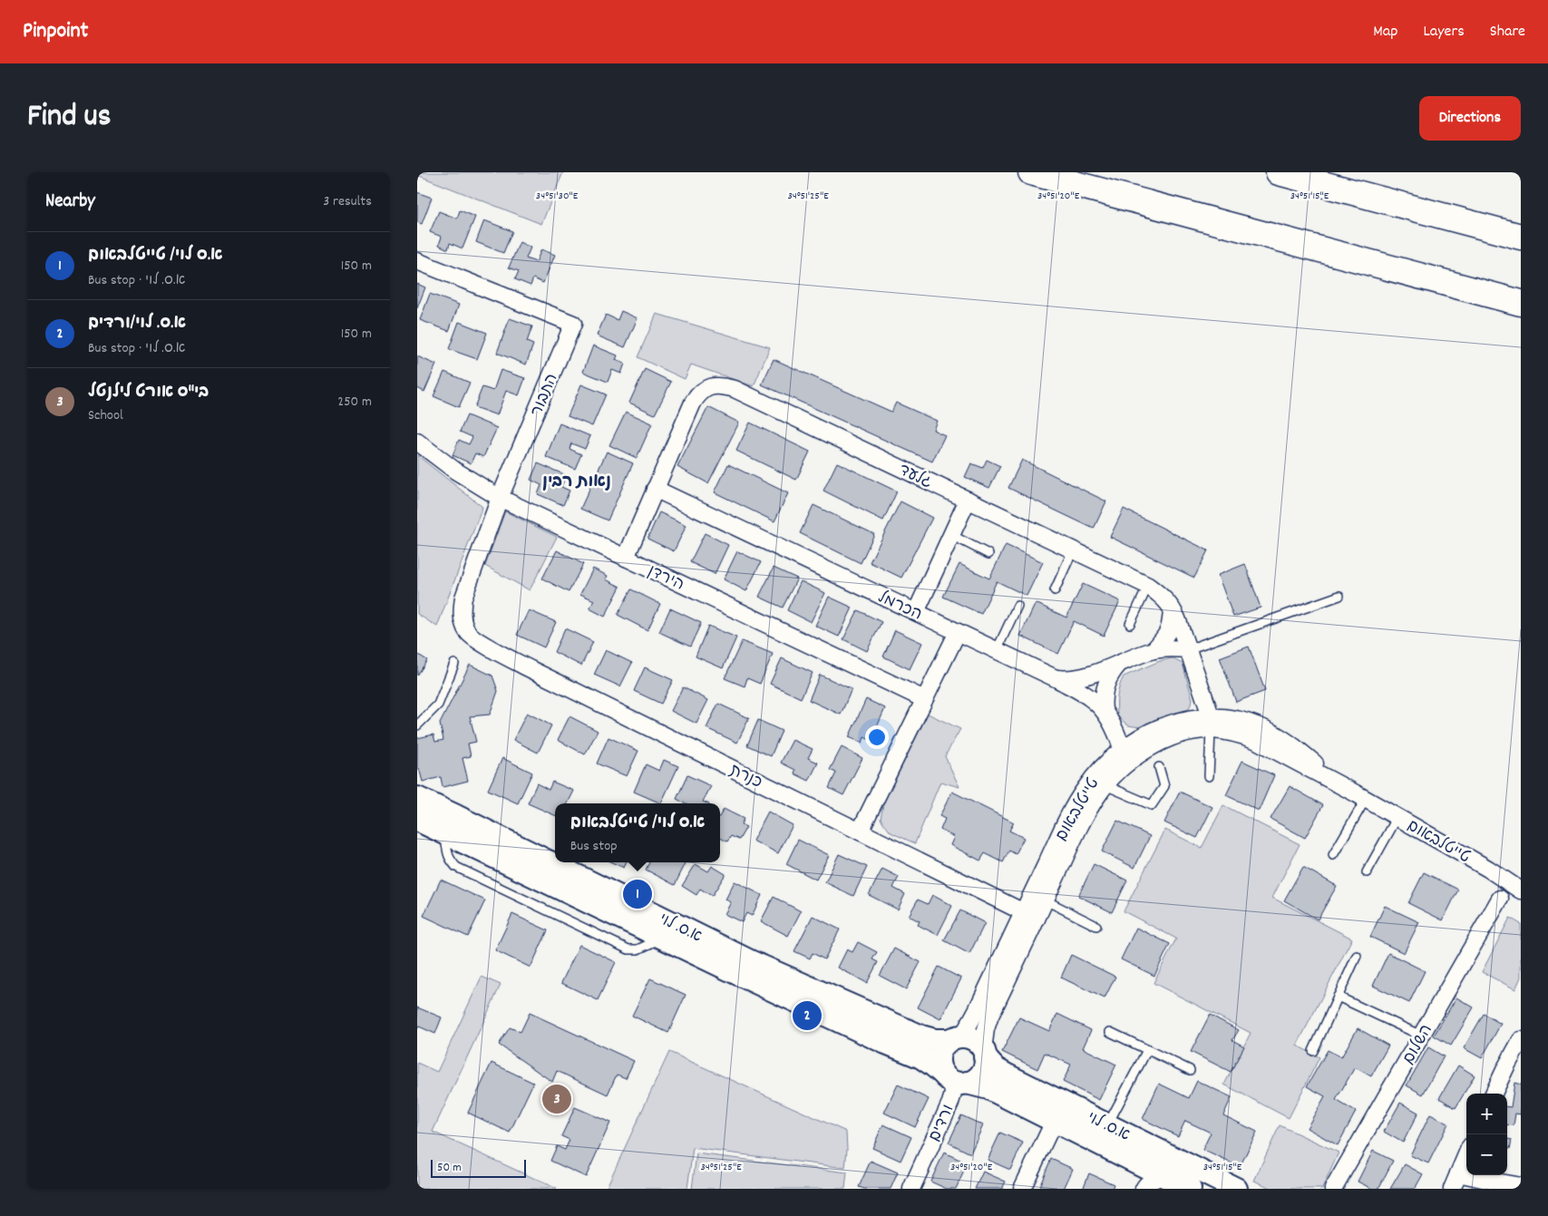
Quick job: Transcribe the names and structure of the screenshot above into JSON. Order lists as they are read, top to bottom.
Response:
{
  "streets": {
    "main road": ["א.ס. לוי"],
    "street": [
      "התבור",
      "גלעד",
      "הירדן",
      "הכרמל",
      "כנרת",
      "טייטלבאום",
      "השלום",
      "ורדים"
    ]
  },
  "crossings": [
    ["התבור", "הירדן"],
    ["התבור", "כנרת"],
    ["גלעד", "הירדן"],
    ["גלעד", "הכרמל"],
    ["גלעד", "טייטלבאום"],
    ["הכרמל", "טייטלבאום"],
    ["כנרת", "טייטלבאום"],
    ["טייטלבאום", "א.ס. לוי"],
    ["טייטלבאום", "ורדים"],
    ["א.ס. לוי", "ורדים"]
  ],
  "districts": ["נאות רבין"],
  "scale_bar": "50 m",
  "page": {
    "header": "Pinpoint",
    "nav": ["Map", "Layers", "Share"],
    "title": "Find us",
    "buttons": "Directions",
    "heading": ["Nearby", "3 results"],
    "list": [
      {
        "mark": "1",
        "name": "א.ס לוי/ טייטלבאום",
        "note": "Bus stop · א.ס. לוי",
        "value": "150 m"
      },
      {
        "mark": "2",
        "name": "א.ס. לוי/ורדים",
        "note": "Bus stop · א.ס. לוי",
        "value": "150 m"
      },
      {
        "mark": "3",
        "name": "בי\"ס אורט לילנטל",
        "note": "School",
        "value": "250 m"
      }
    ],
    "popup": ["א.ס לוי/ טייטלבאום", "Bus stop"],
    "pins": ["1", "2", "3"],
    "map_buttons": ["+", "−"],
    "scale": "50 m"
  },
  "coordinates": [
    "34°51'30\"E",
    "34°51'25\"E",
    "34°51'20\"E",
    "34°51'15\"E"
  ]
}
